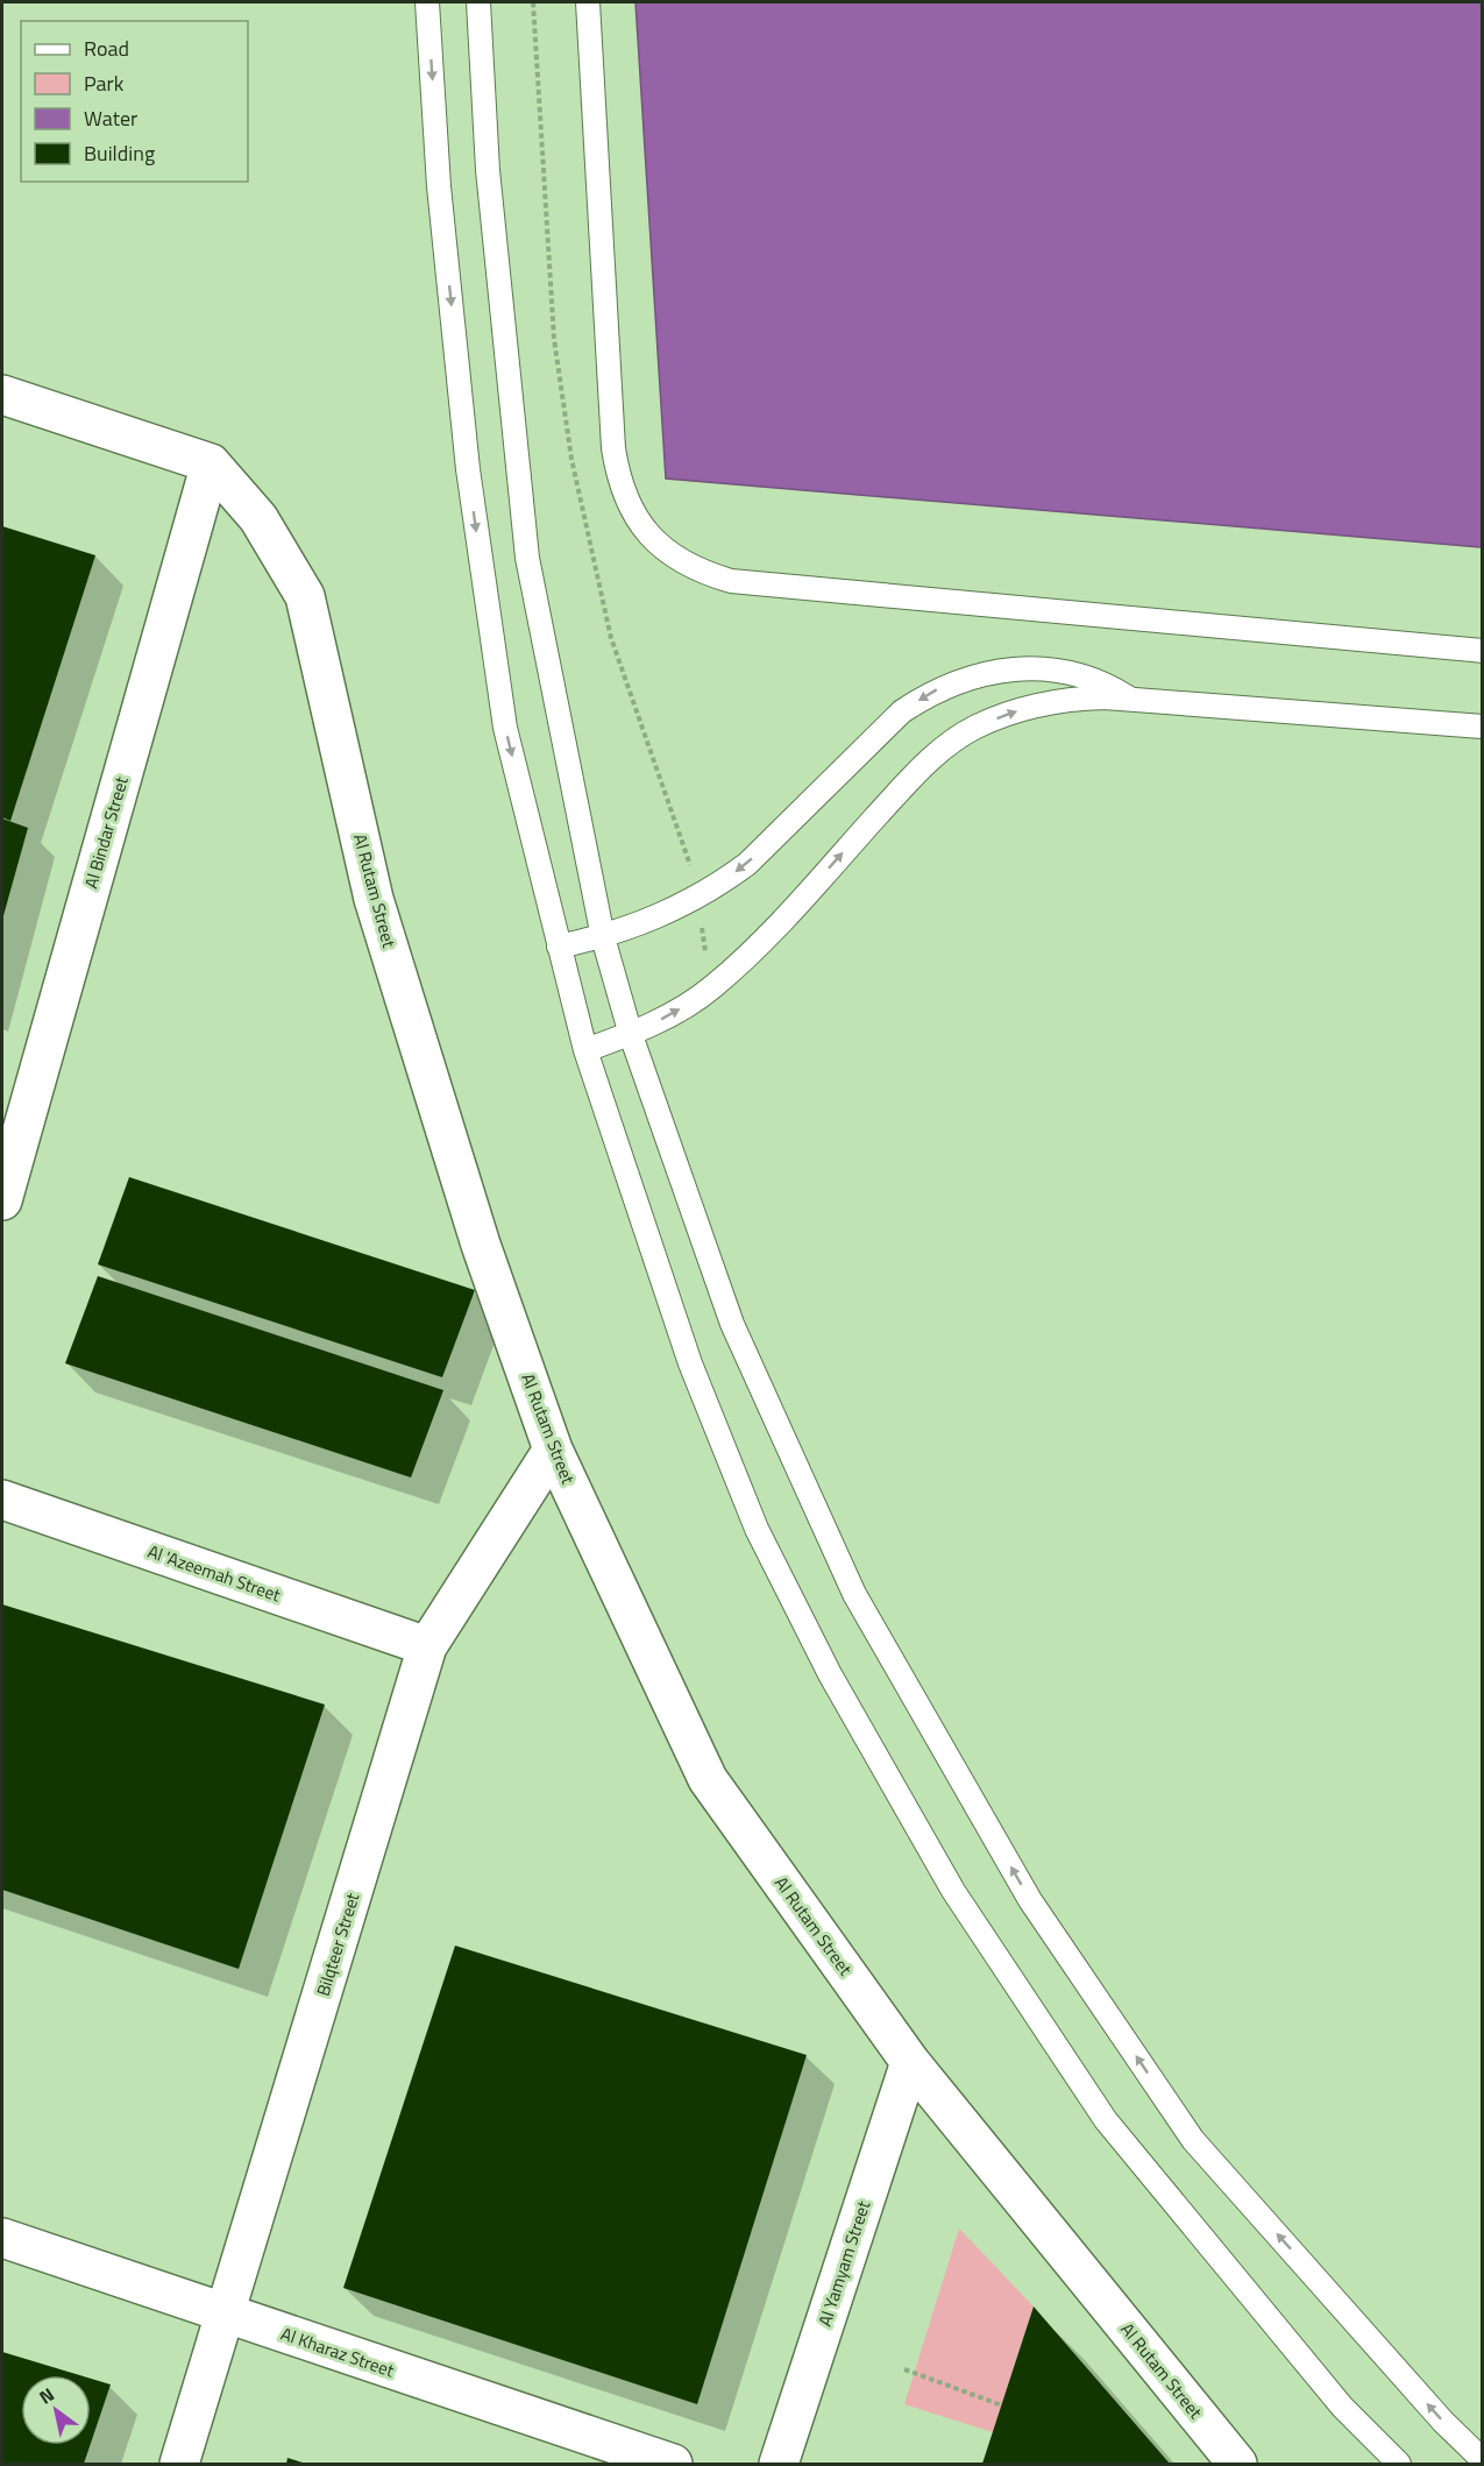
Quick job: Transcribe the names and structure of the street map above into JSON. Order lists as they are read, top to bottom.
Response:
{
  "streets": {
    "street": [
      "Al Bindar Street",
      "Al Rutam Street",
      "Al 'Azeemah Street",
      "Bilqteer Street",
      "Al Yamyam Street",
      "Al Kharaz Street"
    ]
  },
  "crossings": [
    ["Al Bindar Street", "Al Rutam Street"],
    ["Al Rutam Street", "Bilqteer Street"],
    ["Al Rutam Street", "Al Yamyam Street"],
    ["Al 'Azeemah Street", "Bilqteer Street"],
    ["Bilqteer Street", "Al Kharaz Street"]
  ],
  "legend": [
    "Road",
    "Park",
    "Water",
    "Building"
  ],
  "north": "top left"
}
